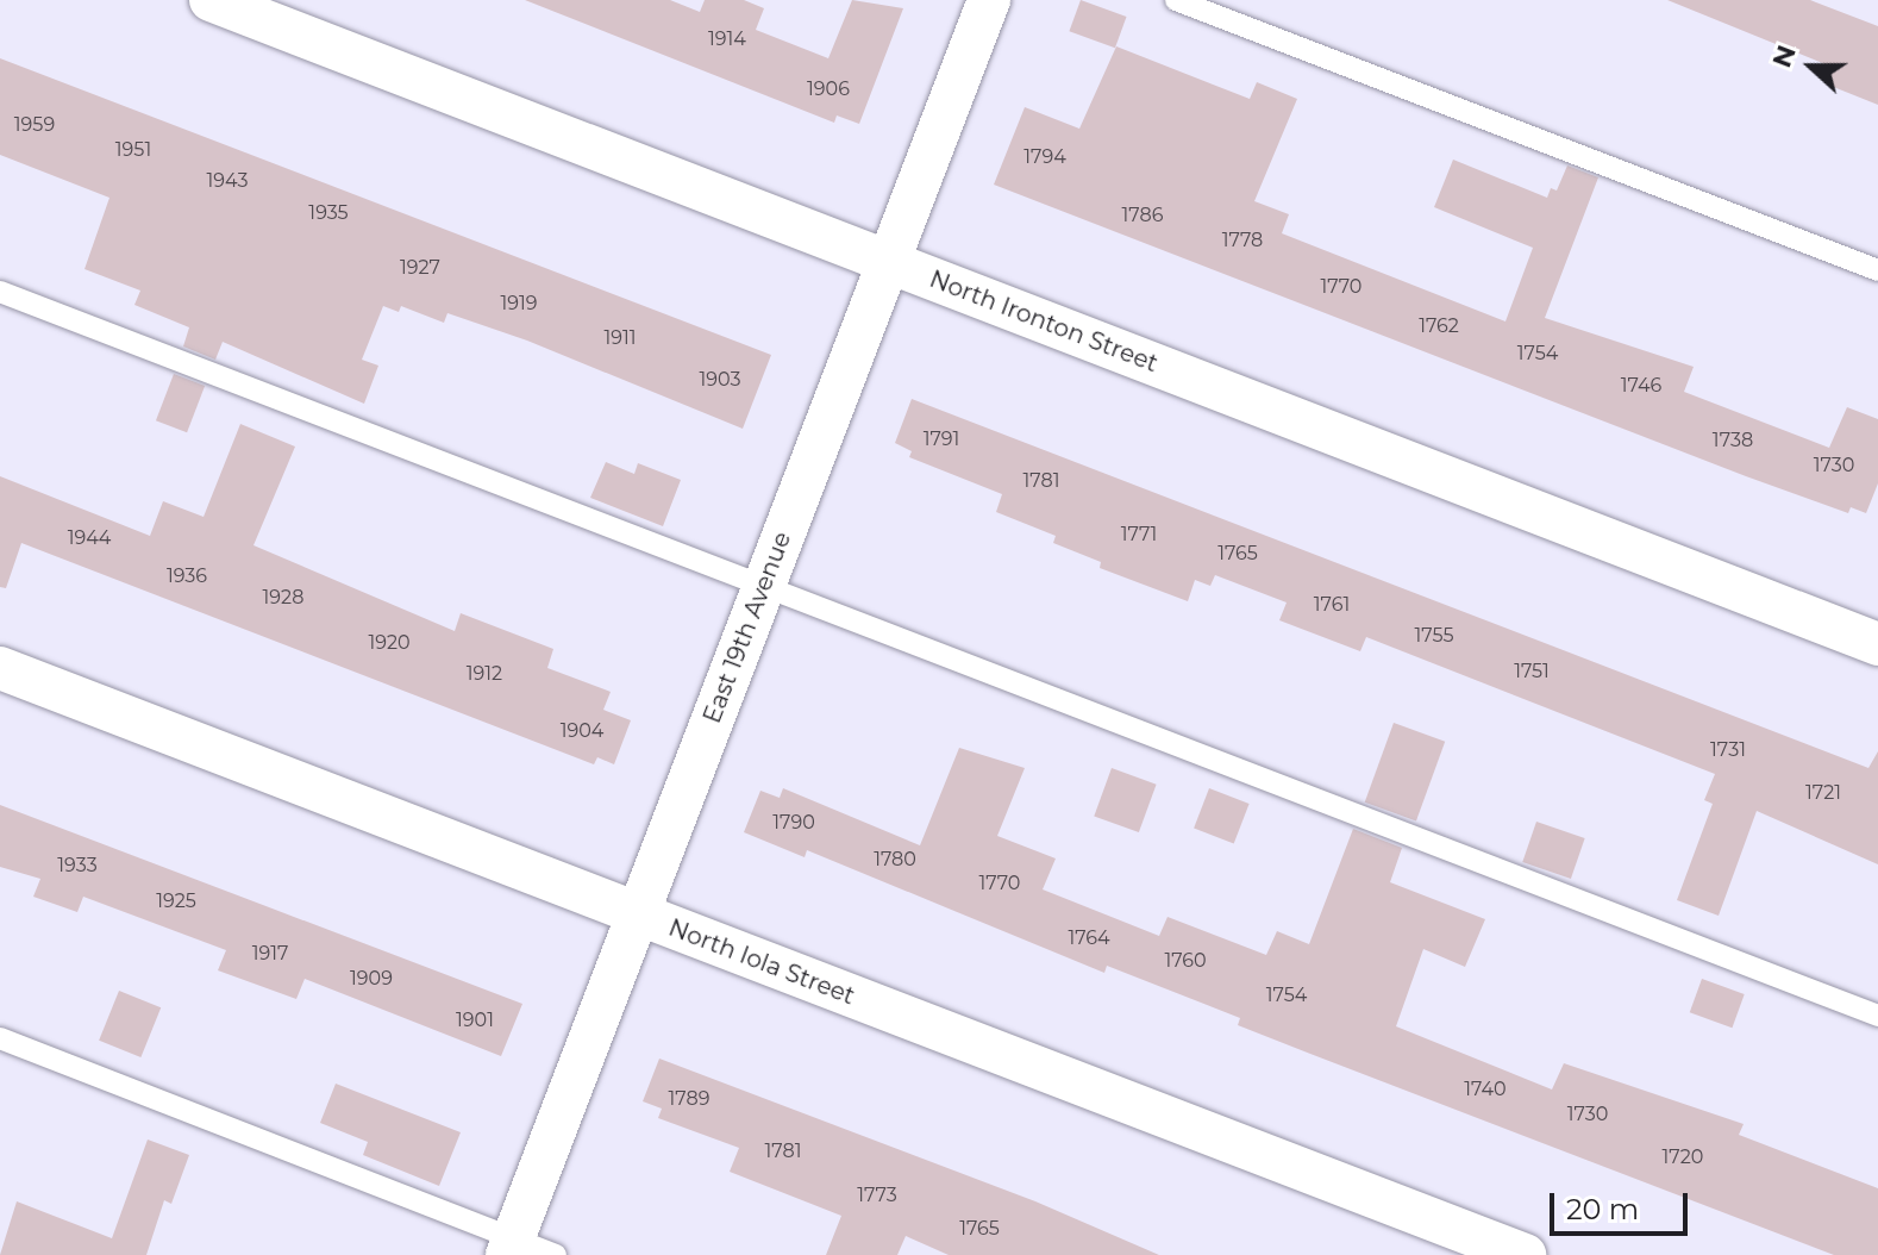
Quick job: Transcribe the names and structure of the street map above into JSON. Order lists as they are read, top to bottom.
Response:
{
  "streets": {
    "street": ["North Ironton Street", "East 19th Avenue", "North Iola Street"]
  },
  "crossings": [
    ["North Ironton Street", "East 19th Avenue"],
    ["East 19th Avenue", "North Iola Street"]
  ],
  "house_numbers": [
    "1914",
    "1906",
    "1959",
    "1951",
    "1794",
    "1943",
    "1935",
    "1786",
    "1778",
    "1927",
    "1770",
    "1919",
    "1762",
    "1911",
    "1754",
    "1903",
    "1746",
    "1791",
    "1738",
    "1730",
    "1781",
    "1771",
    "1944",
    "1765",
    "1936",
    "1928",
    "1761",
    "1755",
    "1920",
    "1751",
    "1912",
    "1904",
    "1731",
    "1721",
    "1790",
    "1780",
    "1933",
    "1770",
    "1925",
    "1764",
    "1917",
    "1760",
    "1909",
    "1754",
    "1901",
    "1740",
    "1789",
    "1730",
    "1781",
    "1720",
    "1773",
    "1765"
  ],
  "scale_bar": "20 m",
  "north": "left"
}
